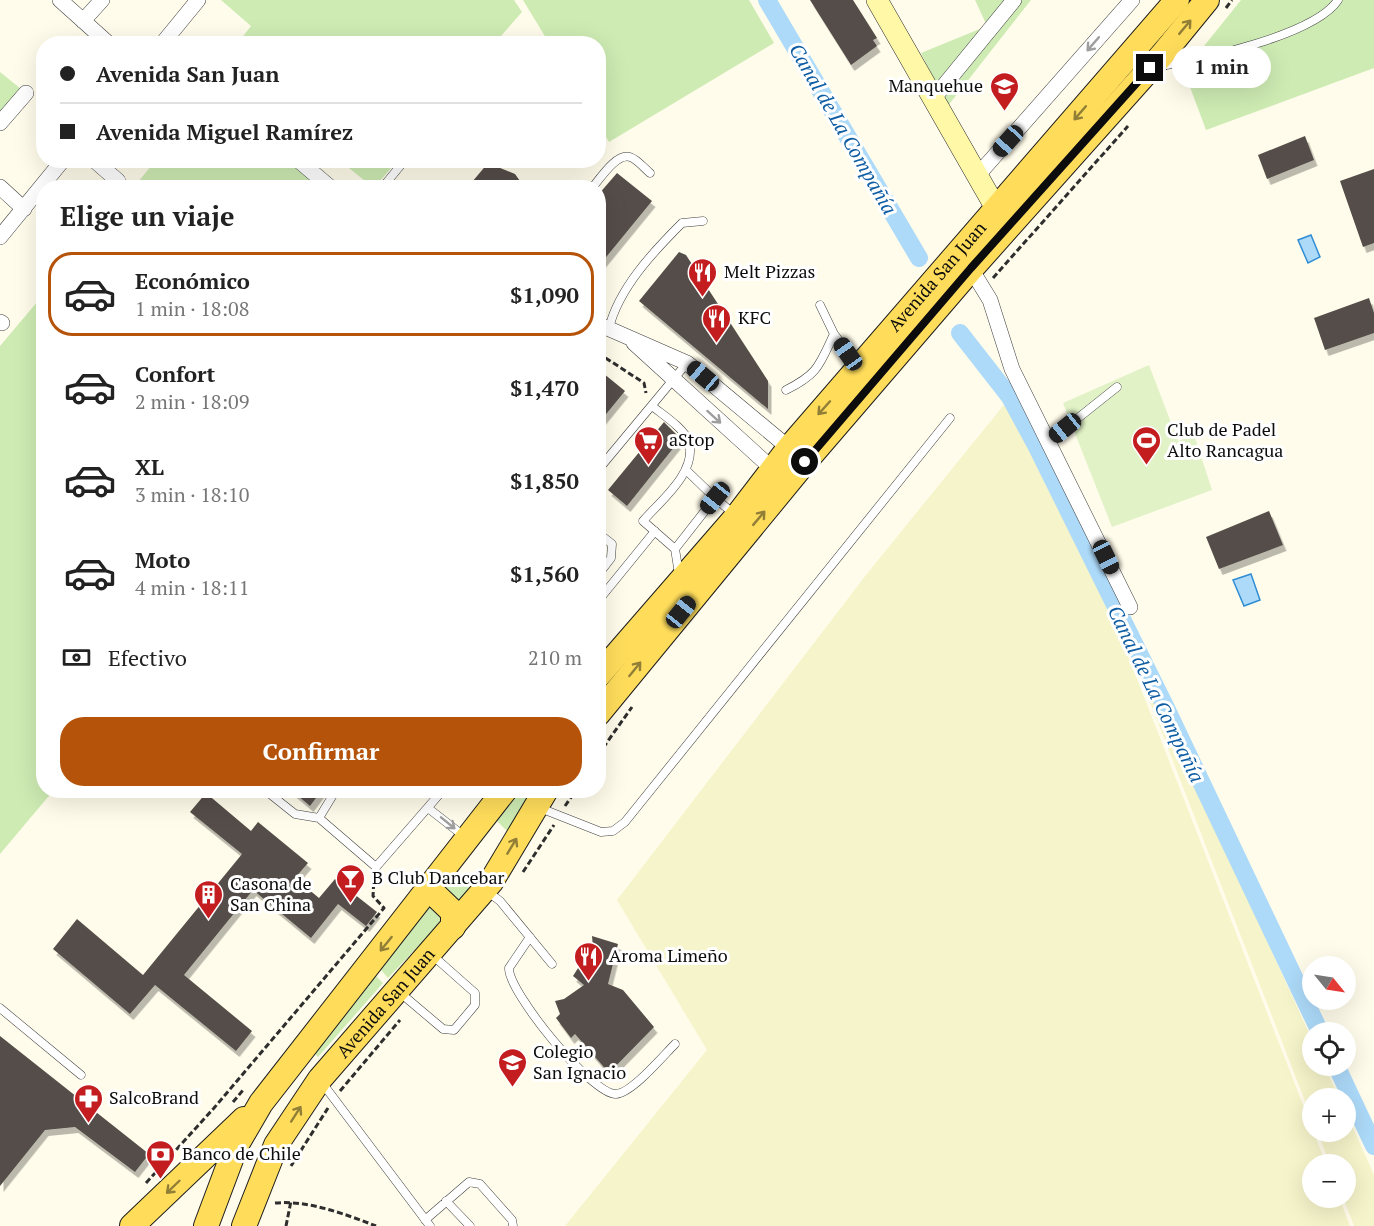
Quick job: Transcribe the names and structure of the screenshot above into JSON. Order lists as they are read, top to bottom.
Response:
{
  "streets": {
    "main road": ["Avenida San Juan"]
  },
  "water": ["Canal de La Compañía"],
  "places": {
    "school or university": ["Manquehue", "Colegio San Ignacio"],
    "restaurant": ["Melt Pizzas", "KFC", "Aroma Limeño"],
    "supermarket": ["aStop"],
    "sports": ["Club de Padel Alto Rancagua"],
    "bar": ["B Club Dancebar"],
    "building": ["Casona de San China"],
    "pharmacy": ["SalcoBrand"],
    "bank": ["Banco de Chile"]
  },
  "north": "bottom right",
  "page": {
    "banner": ["Avenida San Juan", "Avenida Miguel Ramírez"],
    "bubble": "1 min",
    "heading": "Elige un viaje",
    "list": [
      {
        "name": "Económico",
        "note": "1 min · 18:08",
        "value": "$1,090"
      },
      {
        "name": "Confort",
        "note": "2 min · 18:09",
        "value": "$1,470"
      },
      {
        "name": "XL",
        "note": "3 min · 18:10",
        "value": "$1,850"
      },
      {
        "name": "Moto",
        "note": "4 min · 18:11",
        "value": "$1,560"
      }
    ],
    "pay": ["Efectivo", "210 m"],
    "buttons": "Confirmar",
    "map_buttons": ["+", "−"]
  }
}
